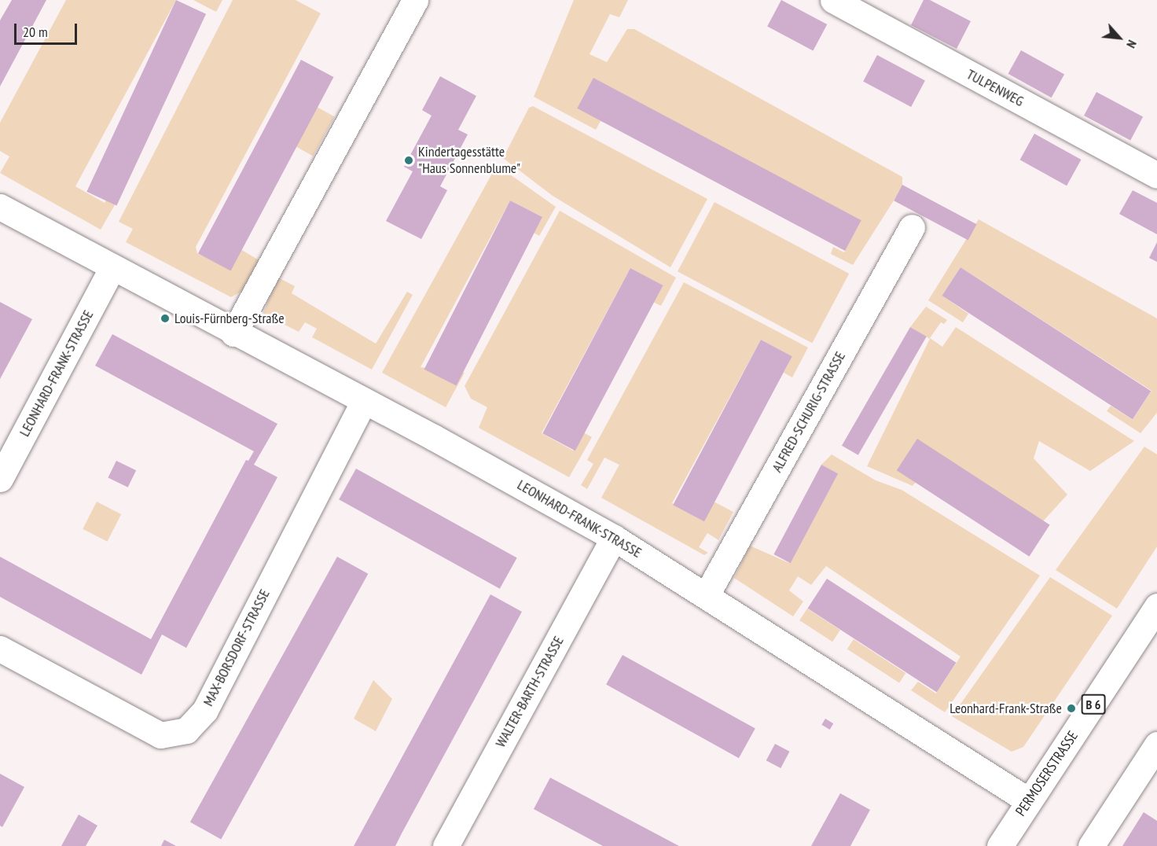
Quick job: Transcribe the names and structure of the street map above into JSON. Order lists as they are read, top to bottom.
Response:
{
  "streets": {
    "street": [
      "TULPENWEG",
      "LEONHARD-FRANK-STRASSE",
      "ALFRED-SCHURIG-STRASSE",
      "MAX-BORSDORF-STRASSE",
      "WALTER-BARTH-STRASSE",
      "B 6",
      "PERMOSERSTRASSE"
    ]
  },
  "crossings": [
    ["LEONHARD-FRANK-STRASSE", "ALFRED-SCHURIG-STRASSE"],
    ["LEONHARD-FRANK-STRASSE", "MAX-BORSDORF-STRASSE"],
    ["LEONHARD-FRANK-STRASSE", "WALTER-BARTH-STRASSE"],
    ["LEONHARD-FRANK-STRASSE", "PERMOSERSTRASSE"]
  ],
  "places": ["Kindertagesstätte \"Haus Sonnenblume\"", "Louis-Fürnberg-Straße", "Leonhard-Frank-Straße"],
  "scale_bar": "20 m",
  "north": "bottom right"
}
